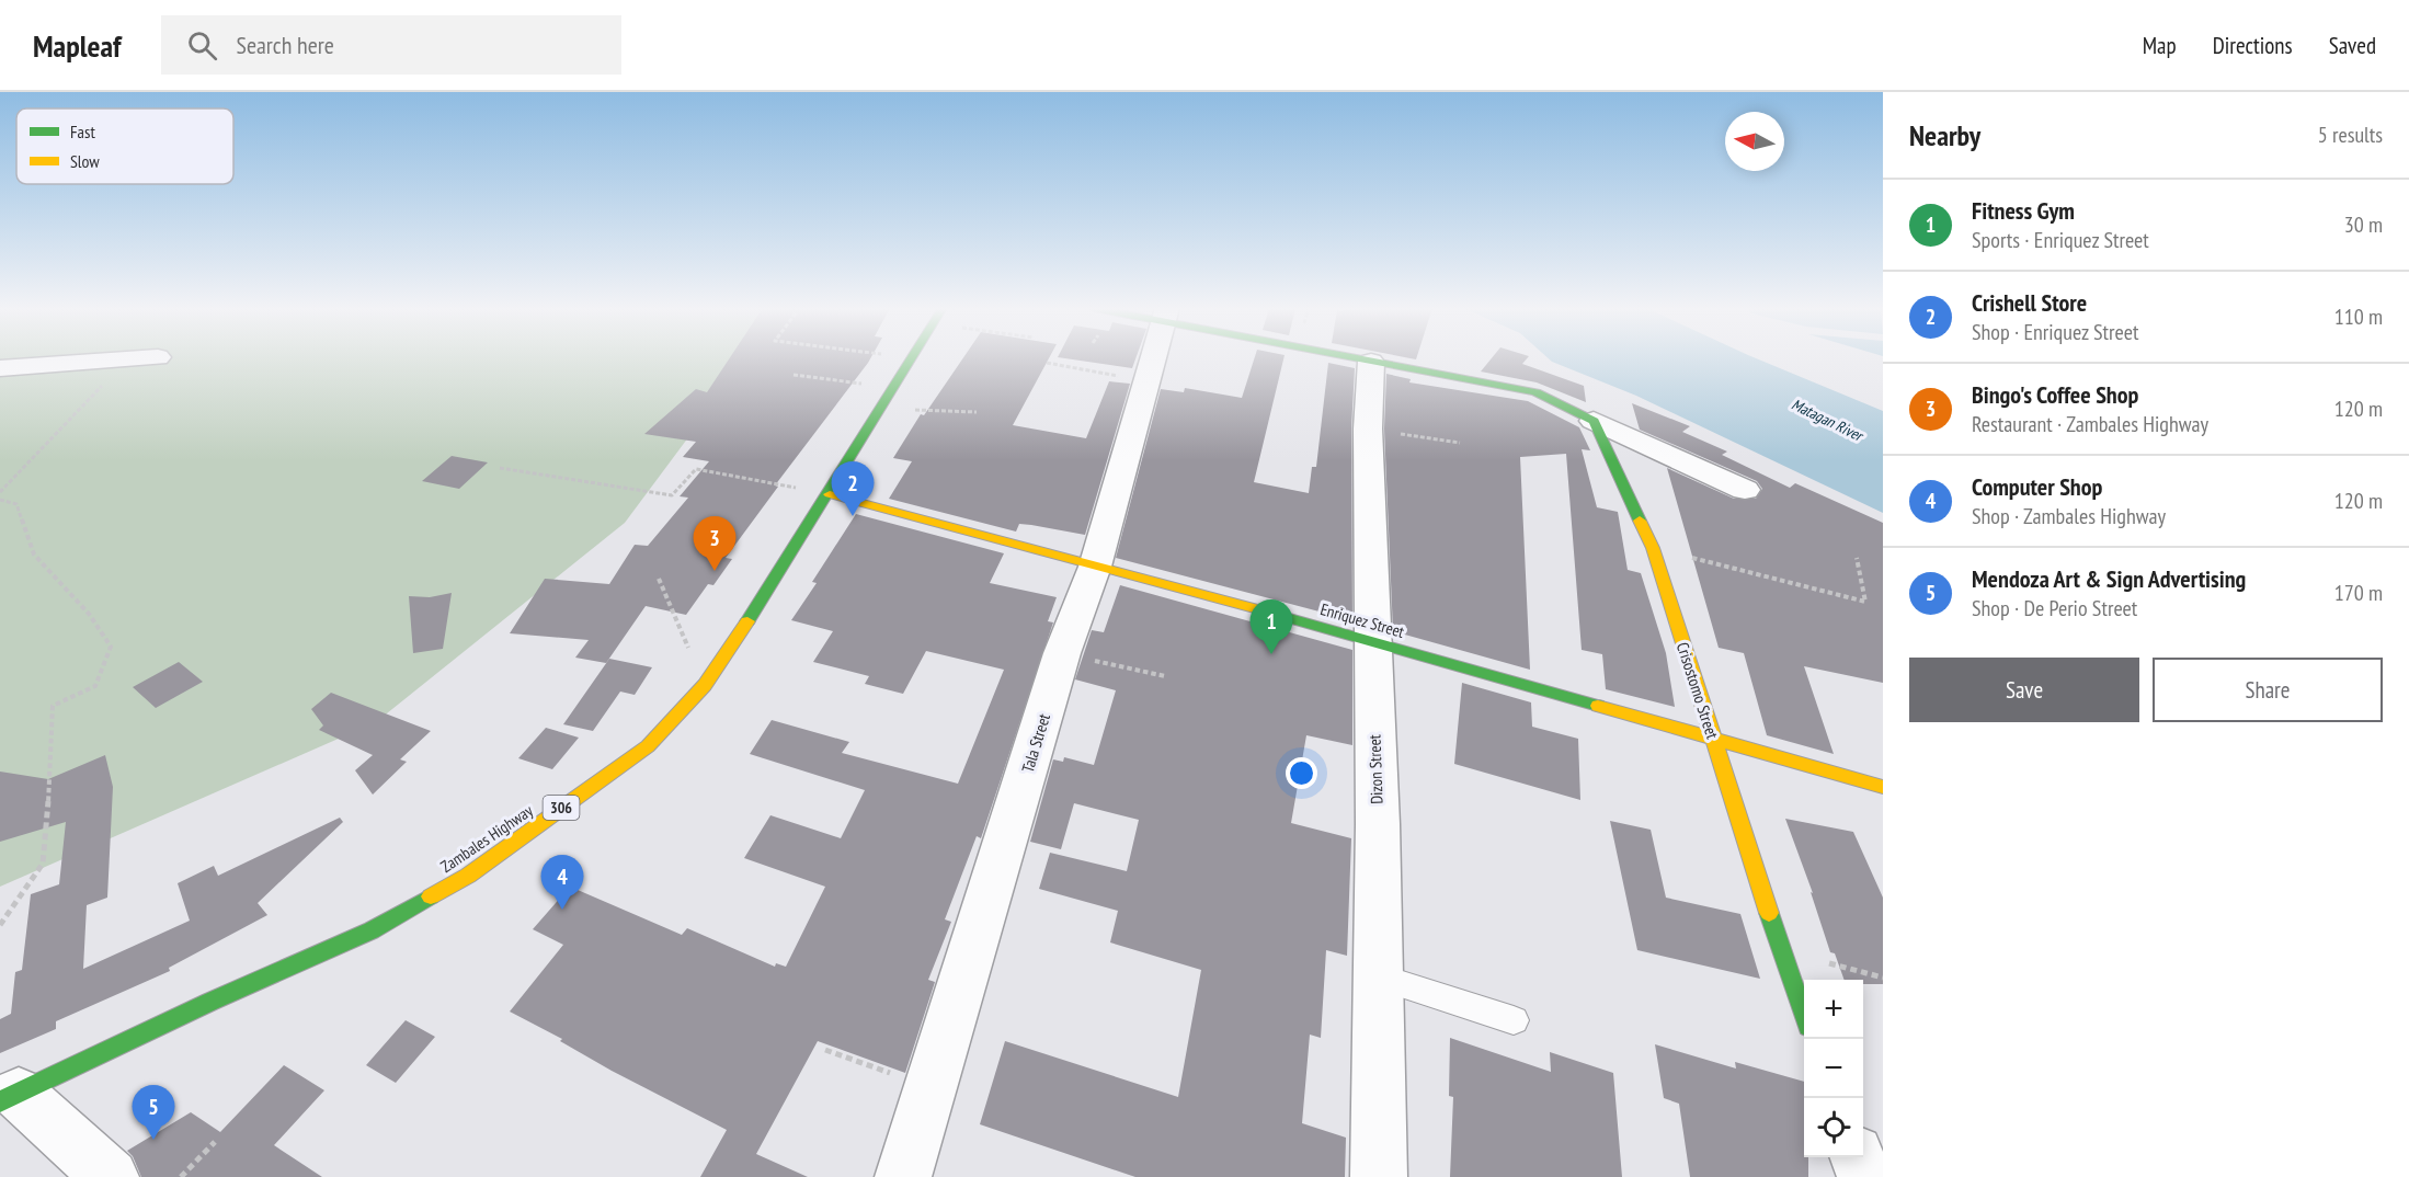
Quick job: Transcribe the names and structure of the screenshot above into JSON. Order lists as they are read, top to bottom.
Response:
{
  "streets": {
    "street": [
      "Enriquez Street",
      "Crisostomo Street",
      "Tala Street",
      "Dizon Street",
      "306",
      "Zambales Highway"
    ]
  },
  "crossings": [
    ["Enriquez Street", "Crisostomo Street"],
    ["Enriquez Street", "Tala Street"],
    ["Enriquez Street", "Dizon Street"],
    ["Enriquez Street", "Zambales Highway"]
  ],
  "water": ["Matagan River"],
  "legend": ["Fast", "Slow"],
  "north": "left",
  "page": {
    "header": "Mapleaf",
    "search": "Search here",
    "nav": ["Map", "Directions", "Saved"],
    "heading": ["Nearby", "5 results"],
    "list": [
      {
        "mark": "1",
        "name": "Fitness Gym",
        "note": "Sports · Enriquez Street",
        "value": "30 m"
      },
      {
        "mark": "2",
        "name": "Crishell Store",
        "note": "Shop · Enriquez Street",
        "value": "110 m"
      },
      {
        "mark": "3",
        "name": "Bingo's Coffee Shop",
        "note": "Restaurant · Zambales Highway",
        "value": "120 m"
      },
      {
        "mark": "4",
        "name": "Computer Shop",
        "note": "Shop · Zambales Highway",
        "value": "120 m"
      },
      {
        "mark": "5",
        "name": "Mendoza Art & Sign Advertising",
        "note": "Shop · De Perio Street",
        "value": "170 m"
      }
    ],
    "pins": [
      "2",
      "3",
      "1",
      "4",
      "5"
    ],
    "buttons": ["Save", "Share"],
    "map_buttons": ["+", "−"]
  }
}
